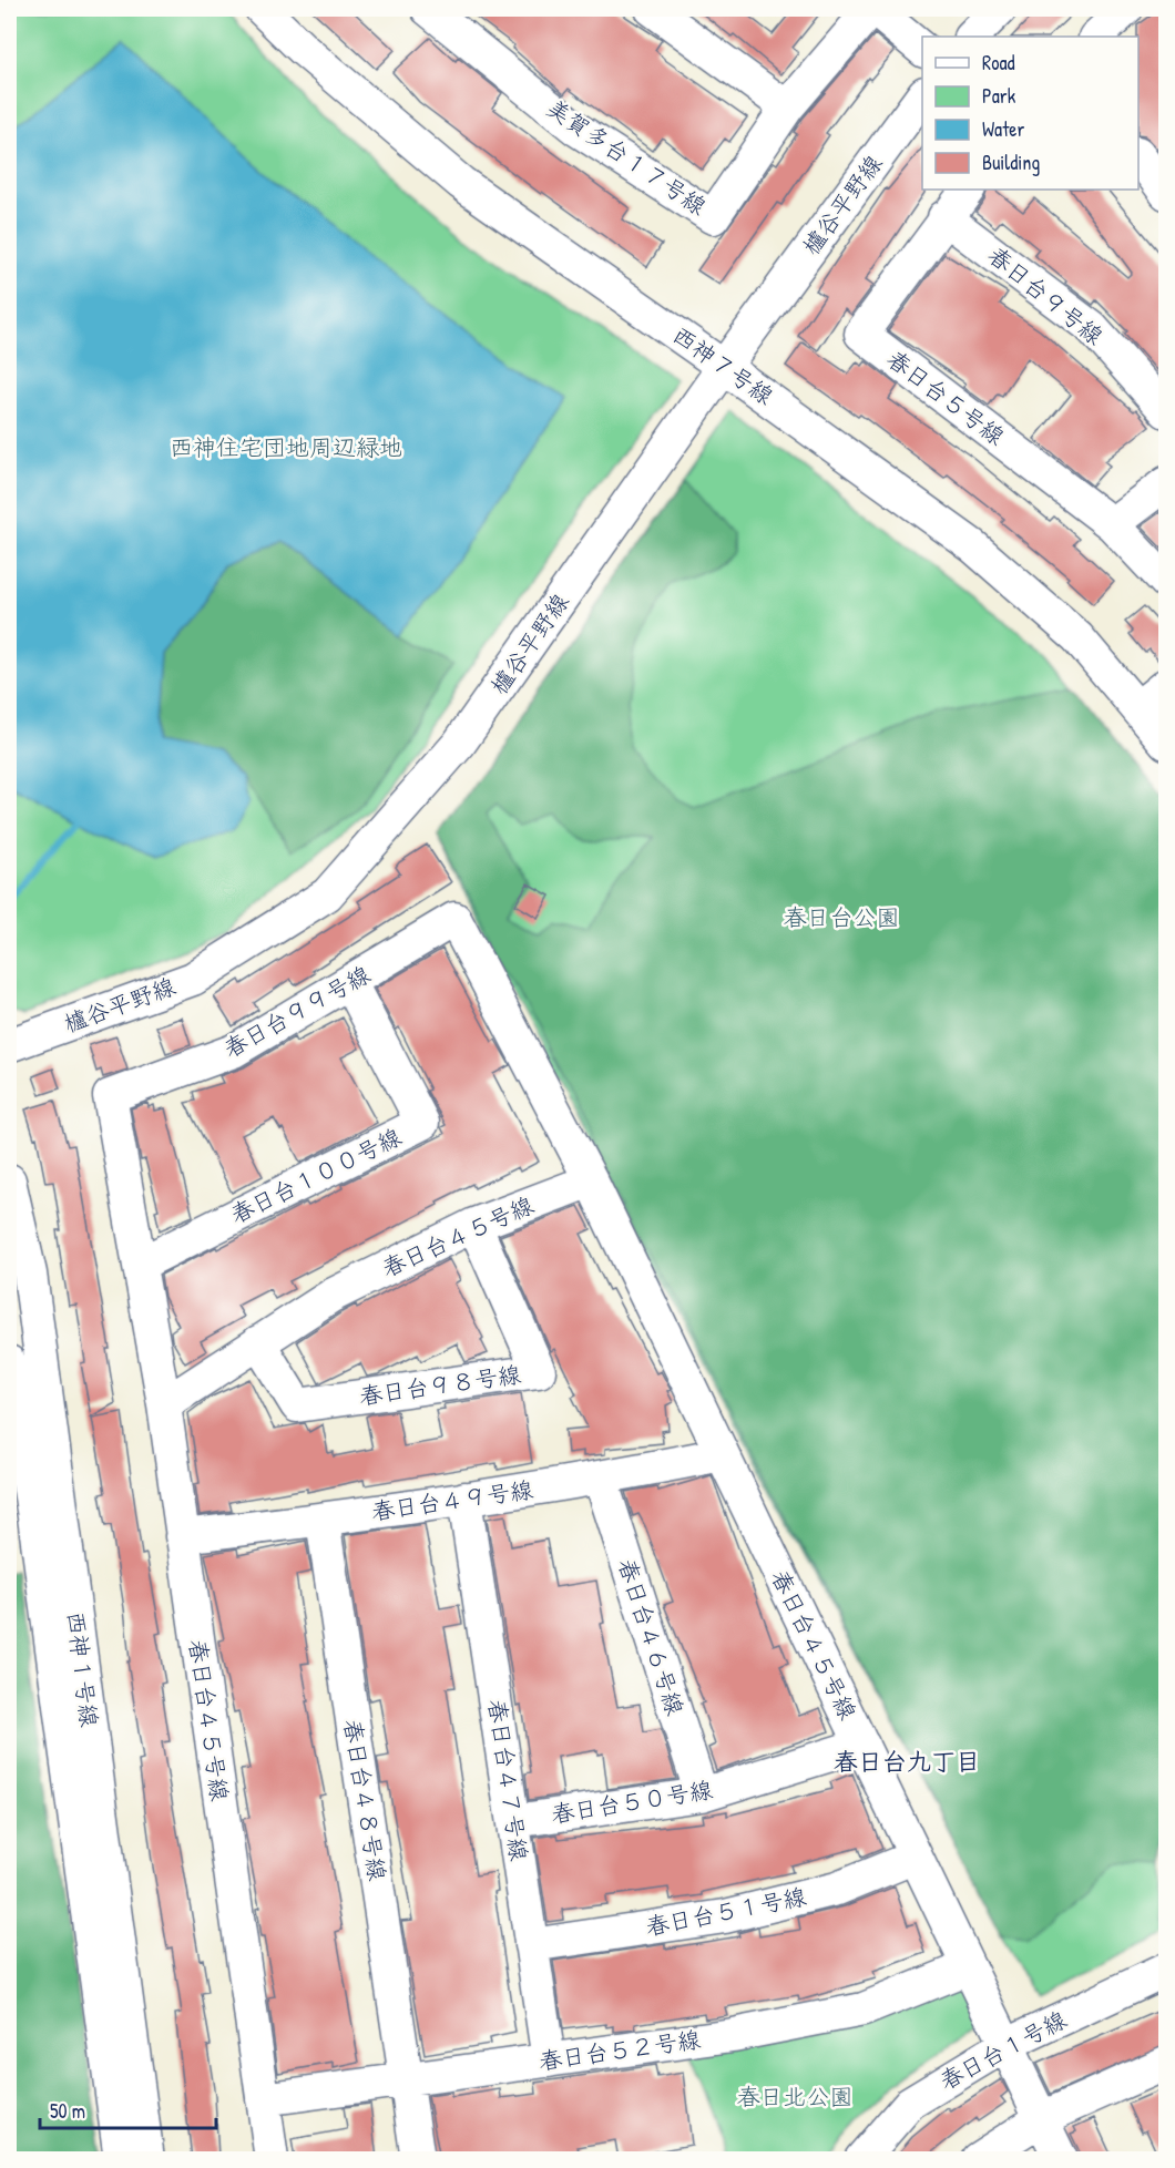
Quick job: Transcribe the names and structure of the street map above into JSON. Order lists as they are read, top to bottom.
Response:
{
  "streets": {
    "street": [
      "美賀多台１７号線",
      "櫨谷平野線",
      "春日台９号線",
      "西神７号線",
      "春日台５号線",
      "春日台９９号線",
      "春日台１００号線",
      "春日台４５号線",
      "春日台９８号線",
      "春日台４９号線",
      "春日台４６号線",
      "西神１号線",
      "春日台４７号線",
      "春日台４８号線",
      "春日台５０号線",
      "春日台５１号線",
      "春日台５２号線",
      "春日台１号線"
    ]
  },
  "crossings": [
    ["櫨谷平野線", "西神７号線"],
    ["春日台９号線", "春日台５号線"],
    ["春日台９９号線", "春日台１００号線"],
    ["春日台９９号線", "春日台４５号線"],
    ["春日台４５号線", "春日台９８号線"],
    ["春日台４５号線", "春日台４９号線"],
    ["春日台４５号線", "春日台５０号線"],
    ["春日台４５号線", "春日台５１号線"],
    ["春日台４５号線", "春日台５２号線"],
    ["春日台４５号線", "春日台１号線"],
    ["春日台４９号線", "春日台４６号線"],
    ["春日台４９号線", "春日台４７号線"],
    ["春日台４９号線", "春日台４８号線"],
    ["春日台４６号線", "春日台５０号線"],
    ["春日台４７号線", "春日台５０号線"],
    ["春日台４７号線", "春日台５１号線"],
    ["春日台４７号線", "春日台５２号線"],
    ["春日台４８号線", "春日台５２号線"]
  ],
  "districts": ["春日台九丁目"],
  "parks": ["西神住宅団地周辺緑地", "春日台公園", "春日北公園"],
  "legend": [
    "Road",
    "Park",
    "Water",
    "Building"
  ],
  "scale_bar": "50 m"
}
